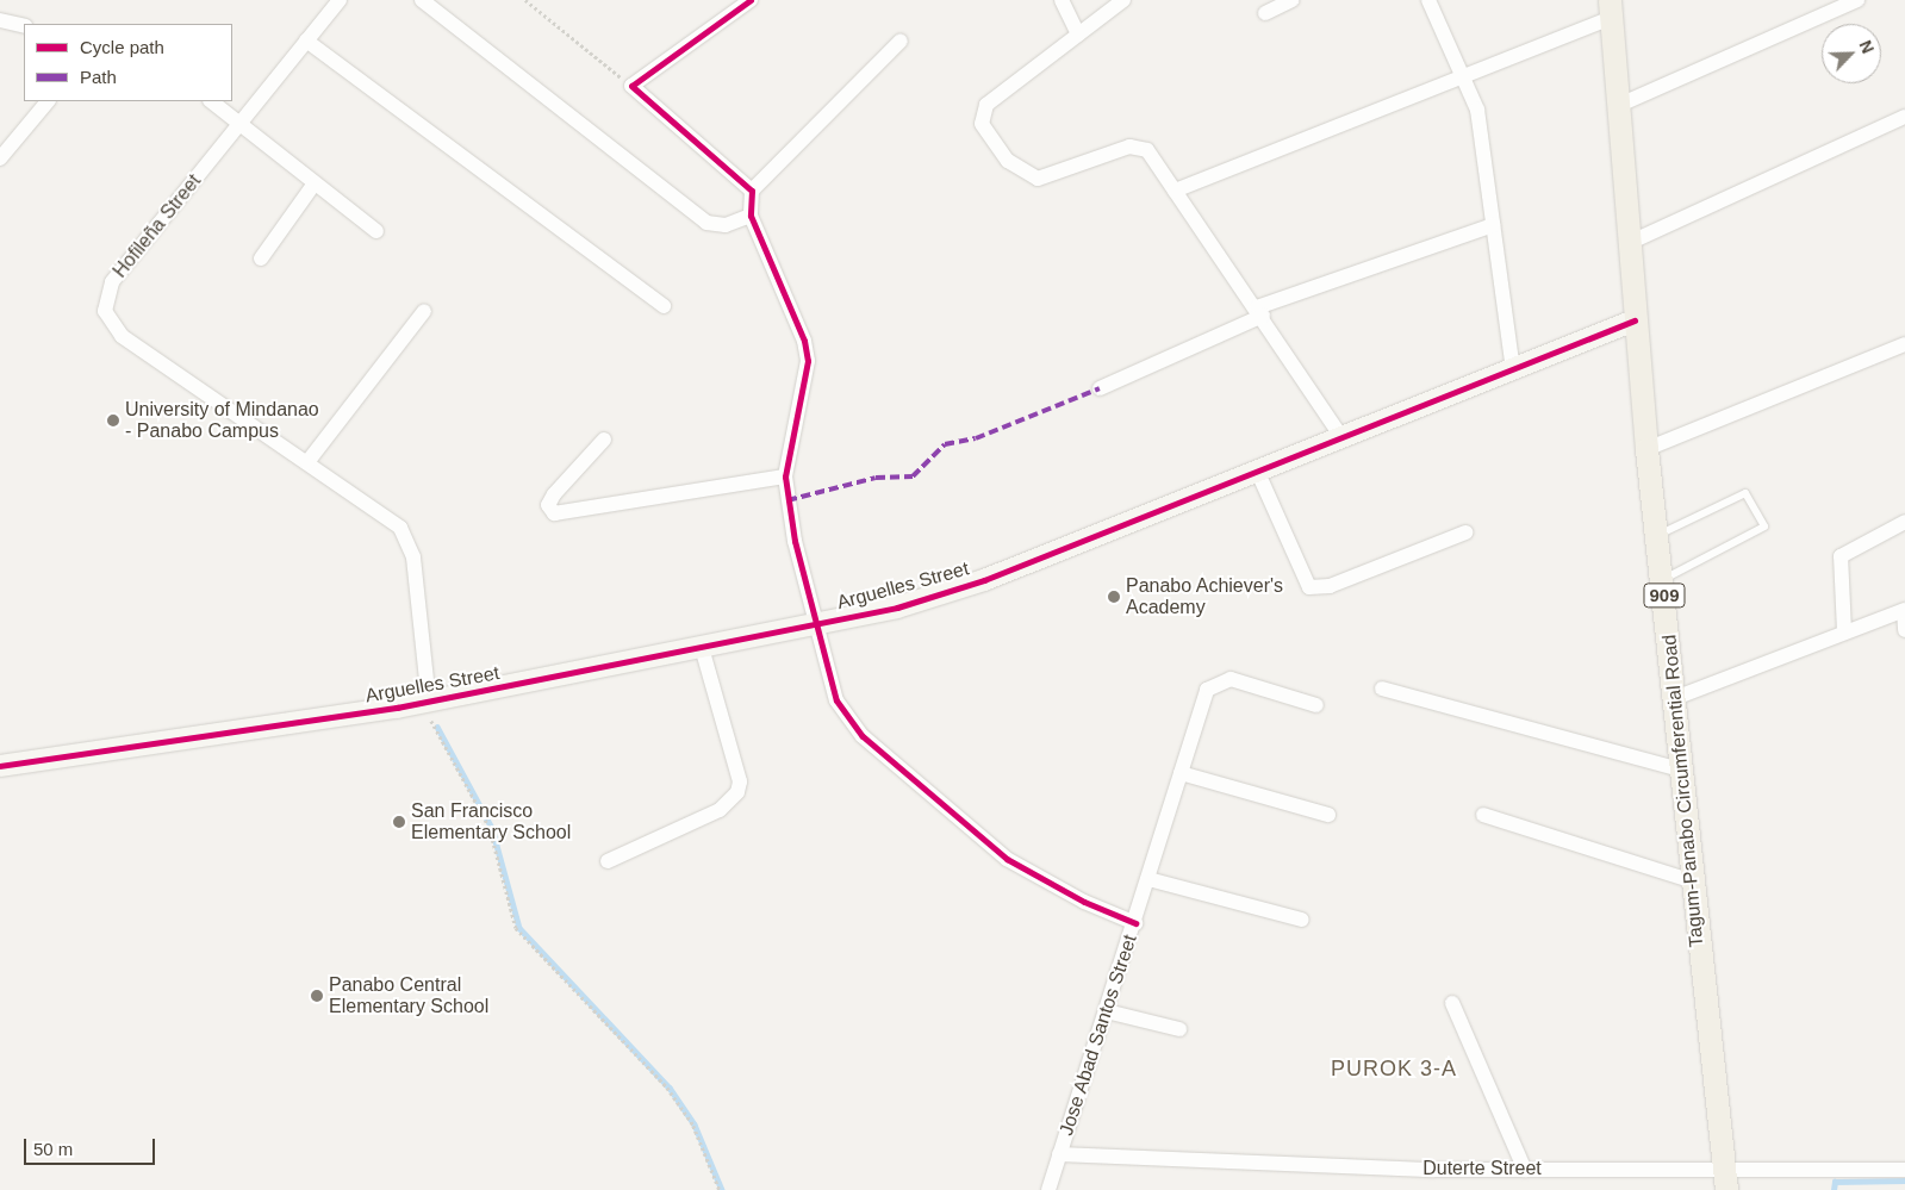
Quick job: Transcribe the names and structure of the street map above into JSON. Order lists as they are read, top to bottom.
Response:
{
  "streets": {
    "main road": ["909", "Tagum-Panabo Circumferential Road"],
    "street": [
      "Hofileña Street",
      "Arguelles Street",
      "Jose Abad Santos Street",
      "Duterte Street"
    ]
  },
  "crossings": [
    ["Hofileña Street", "Arguelles Street"],
    ["Arguelles Street", "Tagum-Panabo Circumferential Road"],
    ["Tagum-Panabo Circumferential Road", "Duterte Street"],
    ["Jose Abad Santos Street", "Duterte Street"]
  ],
  "districts": ["PUROK 3-A"],
  "places": [
    "University of Mindanao - Panabo Campus",
    "Panabo Achiever's Academy",
    "San Francisco Elementary School",
    "Panabo Central Elementary School"
  ],
  "legend": ["Cycle path", "Path"],
  "scale_bar": "50 m",
  "north": "top right"
}
